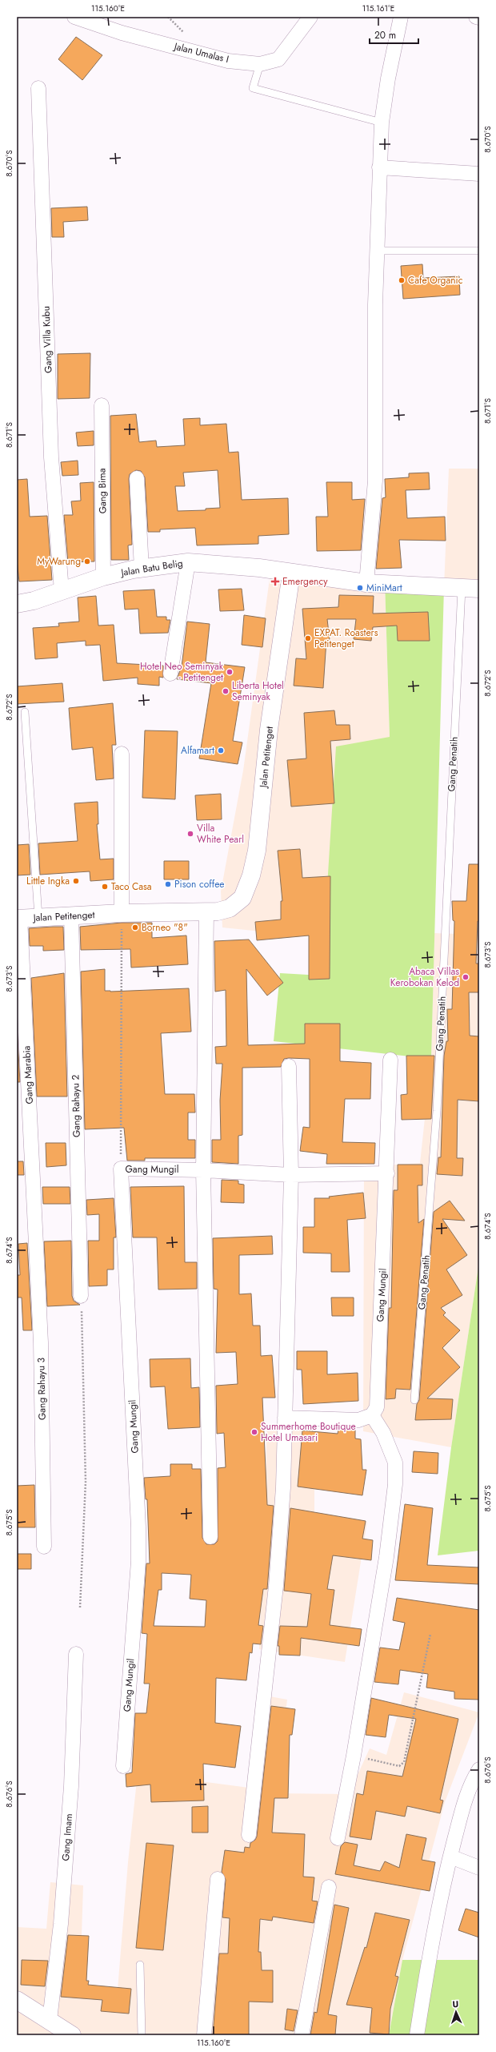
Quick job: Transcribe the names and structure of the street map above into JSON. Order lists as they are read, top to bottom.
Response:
{
  "streets": {
    "main road": ["Jalan Batu Belig", "Jalan Petitenget"],
    "street": [
      "Jalan Umalas I",
      "Gang Villa Kubu",
      "Gang Bima",
      "Gang Marabia",
      "Gang Rahayu 2",
      "Gang Mungil",
      "Gang Rahayu 3",
      "Gang Imam"
    ],
    "lane": ["Gang Penatih"]
  },
  "crossings": [
    ["Gang Villa Kubu", "Jalan Batu Belig"],
    ["Gang Bima", "Jalan Batu Belig"],
    ["Jalan Batu Belig", "Jalan Petitenget"],
    ["Jalan Petitenget", "Gang Marabia"],
    ["Jalan Petitenget", "Gang Rahayu 2"],
    ["Gang Marabia", "Gang Rahayu 3"]
  ],
  "places": {
    "other": [
      "Cafe Organic",
      "MyWarung",
      "MiniMart",
      "EXPAT. Roasters Petitenget",
      "Hotel Neo Seminyak - Petitenget",
      "Liberta Hotel Seminyak",
      "Alfamart",
      "Villa White Pearl",
      "Little Ingka",
      "Pison coffee",
      "Taco Casa",
      "Borneo \"8\"",
      "Abaca Villas Kerobokan Kelod",
      "Summerhome Boutique Hotel Umasari"
    ],
    "health": ["Emergency"]
  },
  "scale_bar": "20 m",
  "north": "top",
  "coordinates": [
    "115.160°E",
    "115.161°E",
    "8.670°S",
    "8.671°S",
    "8.672°S",
    "8.673°S",
    "8.674°S",
    "8.675°S",
    "8.676°S"
  ]
}
